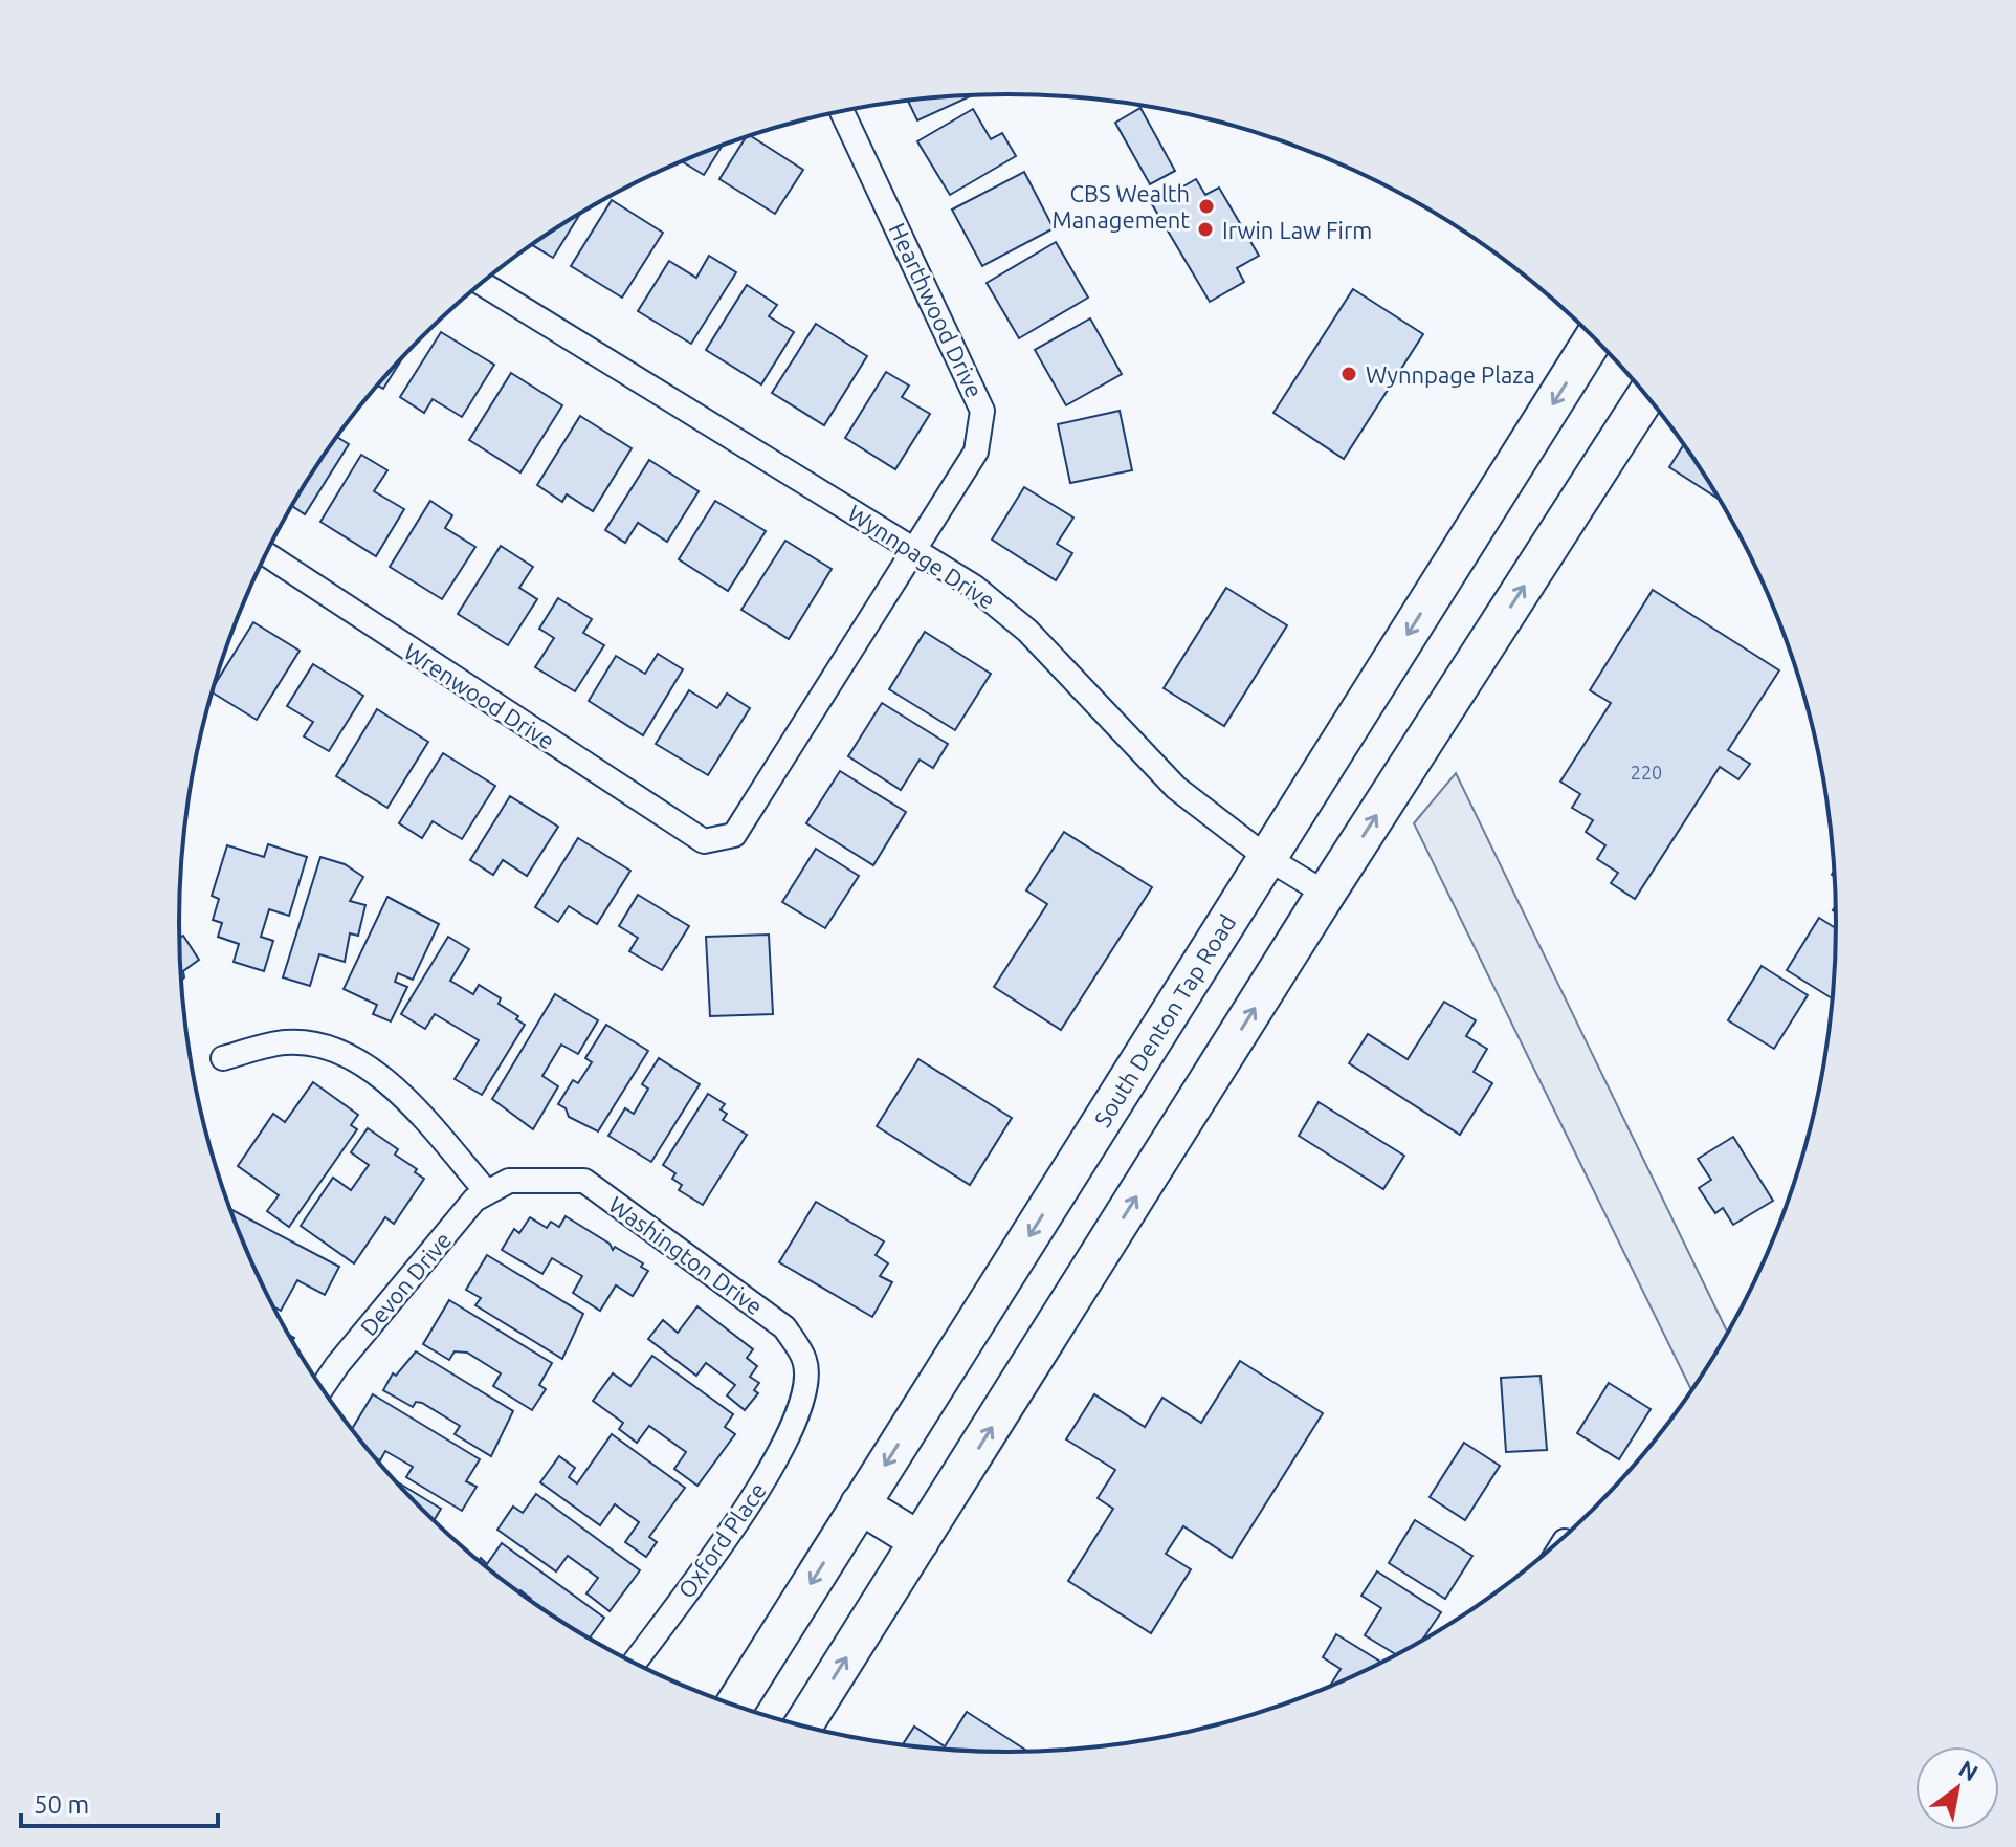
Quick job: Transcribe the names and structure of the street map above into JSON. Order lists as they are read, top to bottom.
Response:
{
  "streets": {
    "main road": ["South Denton Tap Road"],
    "street": [
      "Hearthwood Drive",
      "Wynnpage Drive",
      "Wrenwood Drive",
      "Washington Drive",
      "Devon Drive",
      "Oxford Place"
    ]
  },
  "crossings": [
    ["Hearthwood Drive", "Wynnpage Drive"],
    ["Hearthwood Drive", "Wrenwood Drive"],
    ["Wynnpage Drive", "South Denton Tap Road"],
    ["Washington Drive", "Devon Drive"],
    ["Washington Drive", "Oxford Place"]
  ],
  "places": ["CBS Wealth Management", "Irwin Law Firm", "Wynnpage Plaza"],
  "house_numbers": ["220"],
  "scale_bar": "50 m",
  "north": "top right"
}
